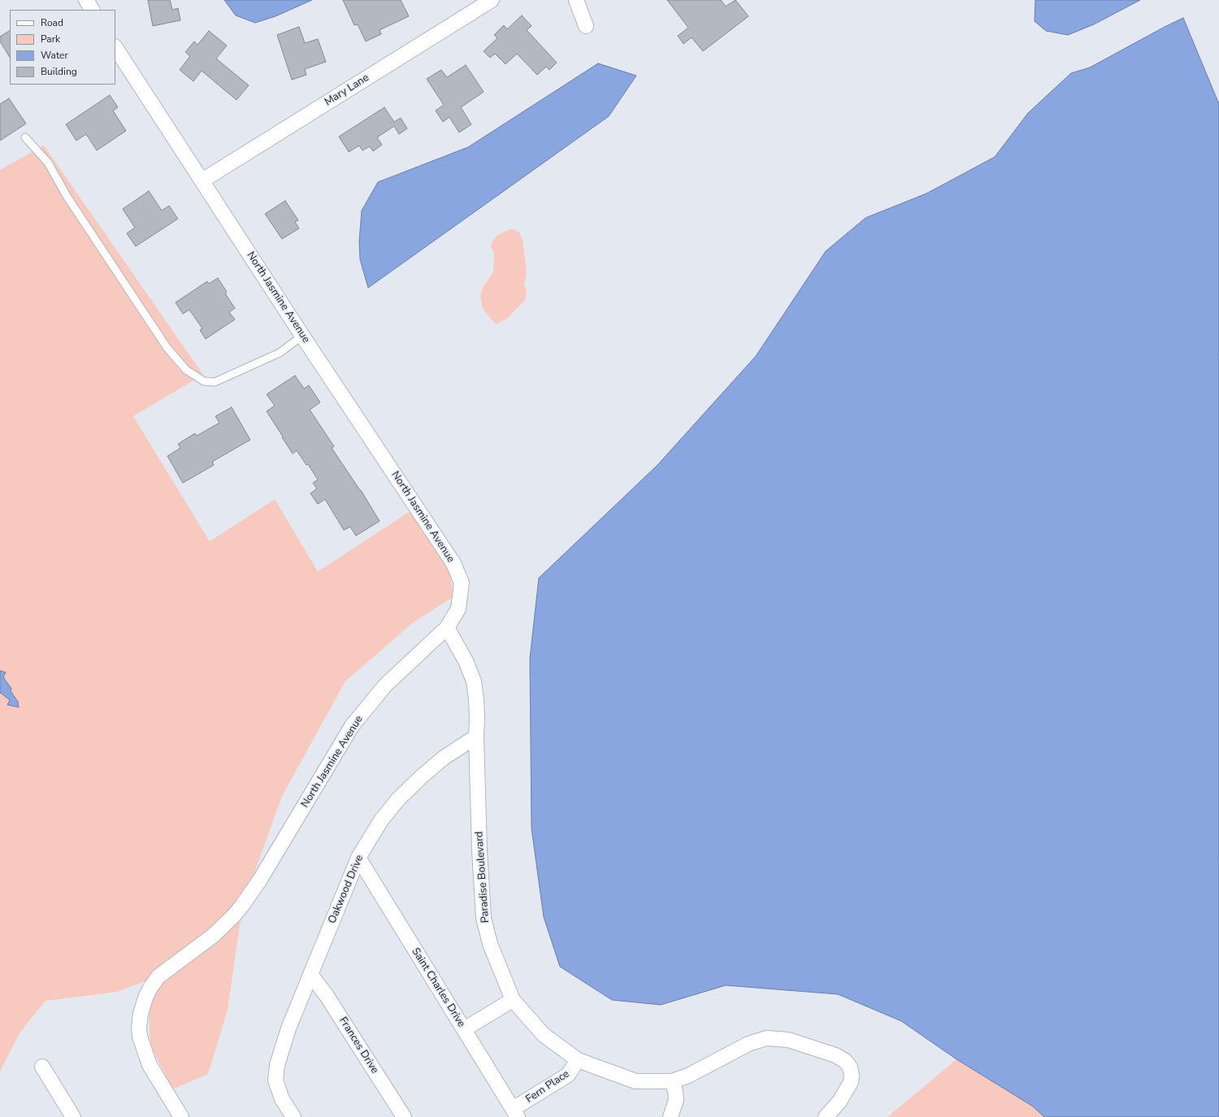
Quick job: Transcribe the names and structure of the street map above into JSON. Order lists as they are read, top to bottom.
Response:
{
  "streets": {
    "street": [
      "Mary Lane",
      "North Jasmine Avenue",
      "Paradise Boulevard",
      "Oakwood Drive",
      "Saint Charles Drive",
      "Frances Drive",
      "Fern Place"
    ]
  },
  "crossings": [
    ["Mary Lane", "North Jasmine Avenue"],
    ["North Jasmine Avenue", "Paradise Boulevard"],
    ["Paradise Boulevard", "Oakwood Drive"],
    ["Paradise Boulevard", "Fern Place"],
    ["Oakwood Drive", "Saint Charles Drive"],
    ["Oakwood Drive", "Frances Drive"],
    ["Saint Charles Drive", "Fern Place"]
  ],
  "legend": [
    "Road",
    "Park",
    "Water",
    "Building"
  ]
}
